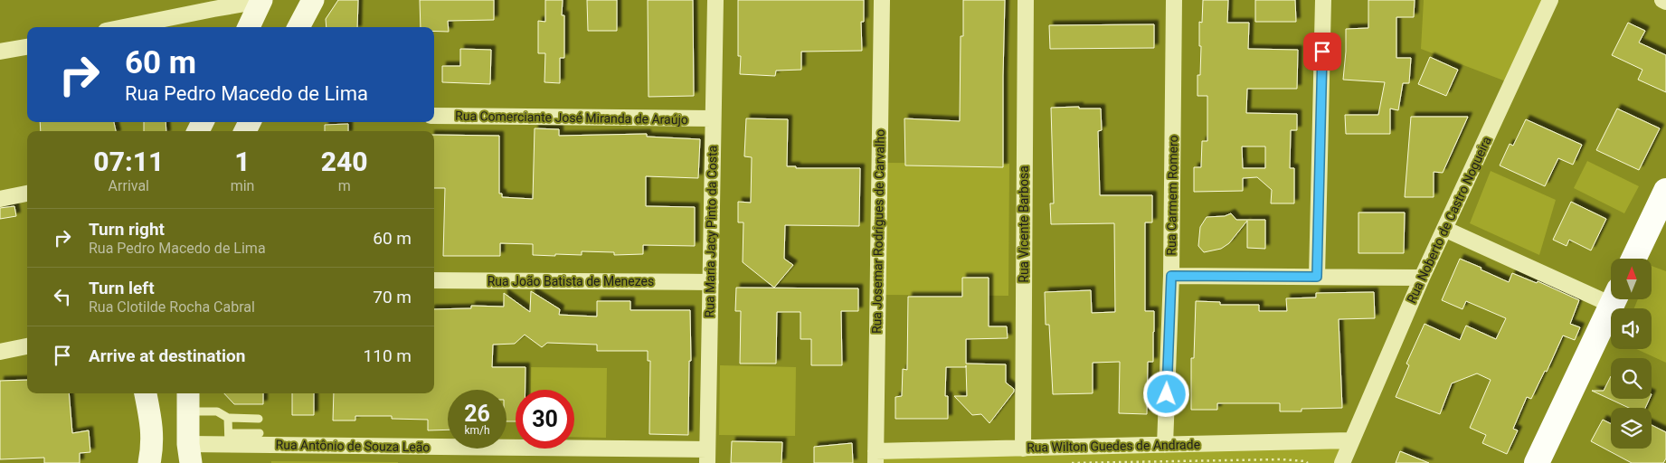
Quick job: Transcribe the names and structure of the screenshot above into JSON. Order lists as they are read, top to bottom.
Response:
{
  "streets": {
    "street": [
      "Rua Comerciante José Miranda de Araújo",
      "Rua Carmem Romero",
      "Rua Noberto de Castro Nogueira",
      "Rua Vicente Barbosa",
      "Rua Maria Jacy Pinto da Costa",
      "Rua Josemar Rodrigues de Carvalho",
      "Rua João Batista de Menezes",
      "Rua Antônio de Souza Leão",
      "Rua Wilton Guedes de Andrade"
    ]
  },
  "crossings": [
    ["Rua Comerciante José Miranda de Araújo", "Rua Maria Jacy Pinto da Costa"],
    ["Rua Carmem Romero", "Rua Wilton Guedes de Andrade"],
    ["Rua Noberto de Castro Nogueira", "Rua Wilton Guedes de Andrade"],
    ["Rua Vicente Barbosa", "Rua Wilton Guedes de Andrade"],
    ["Rua Maria Jacy Pinto da Costa", "Rua João Batista de Menezes"],
    ["Rua Maria Jacy Pinto da Costa", "Rua Antônio de Souza Leão"],
    ["Rua Josemar Rodrigues de Carvalho", "Rua Wilton Guedes de Andrade"]
  ],
  "north": "top",
  "page": {
    "turn": ["60 m", "Rua Pedro Macedo de Lima"],
    "eta": [
      "07:11",
      "Arrival",
      "1",
      "min",
      "240",
      "m"
    ],
    "list": [
      {
        "name": "Turn right",
        "note": "Rua Pedro Macedo de Lima",
        "value": "60 m"
      },
      {
        "name": "Turn left",
        "note": "Rua Clotilde Rocha Cabral",
        "value": "70 m"
      },
      {
        "name": "Arrive at destination",
        "value": "110 m"
      }
    ],
    "speed": "26 km/h",
    "limit": "30"
  }
}
